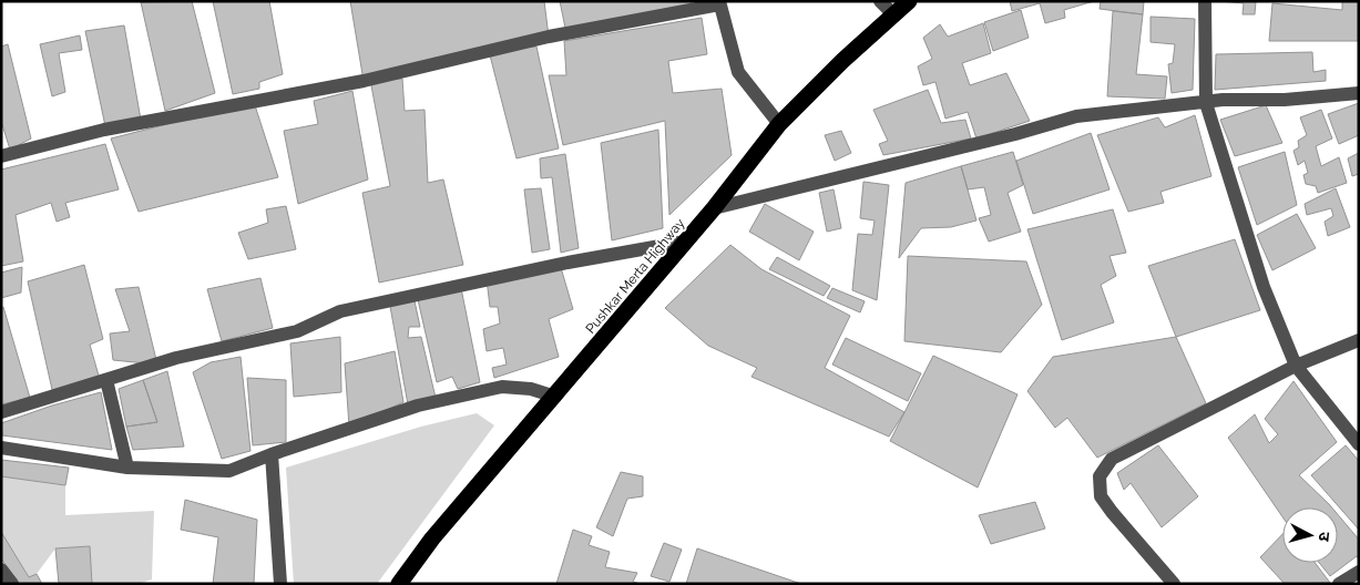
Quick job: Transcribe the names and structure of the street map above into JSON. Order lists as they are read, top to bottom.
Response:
{
  "streets": {
    "highway": ["Pushkar Merta Highway"]
  },
  "north": "right"
}
